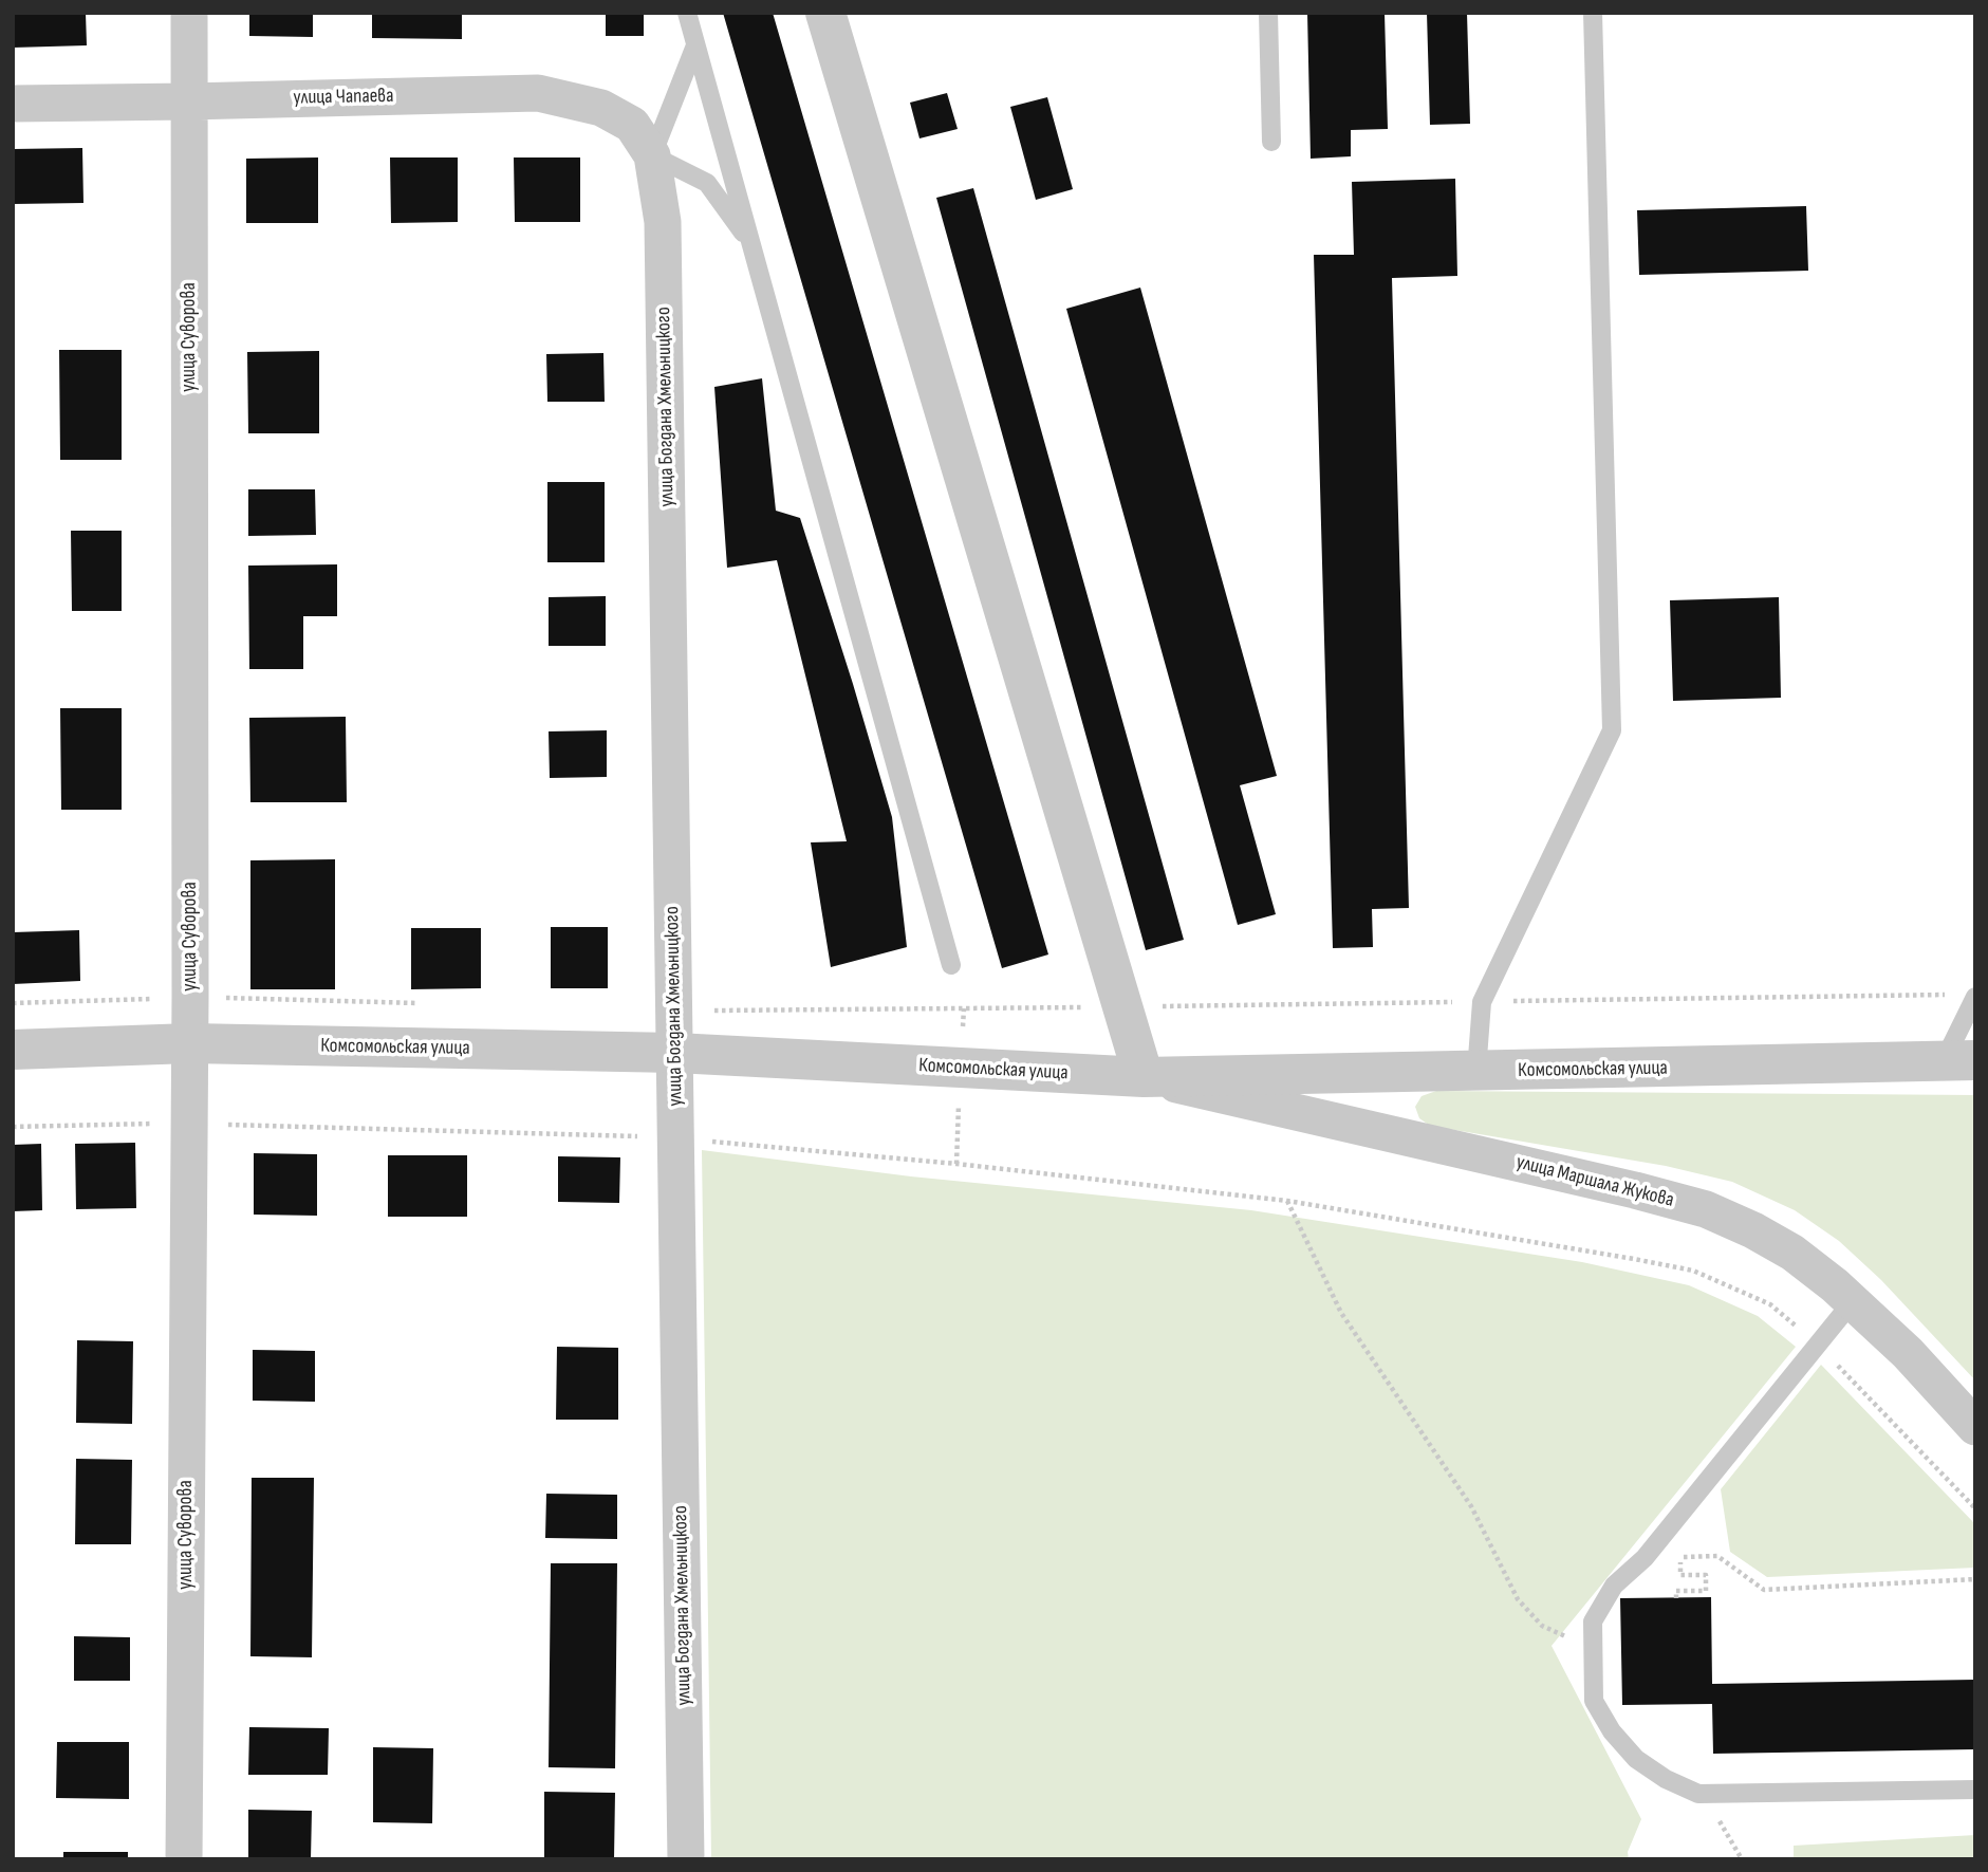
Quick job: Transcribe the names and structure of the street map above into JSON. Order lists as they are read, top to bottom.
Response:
{
  "streets": {
    "street": [
      "улица Чапаева",
      "улица Суворова",
      "улица Богдана Хмельницкого",
      "Комсомольская улица",
      "улица Маршала Жукова"
    ]
  },
  "crossings": [
    ["улица Чапаева", "улица Суворова"],
    ["улица Чапаева", "улица Богдана Хмельницкого"],
    ["улица Суворова", "Комсомольская улица"],
    ["улица Богдана Хмельницкого", "Комсомольская улица"],
    ["Комсомольская улица", "улица Маршала Жукова"]
  ]
}
